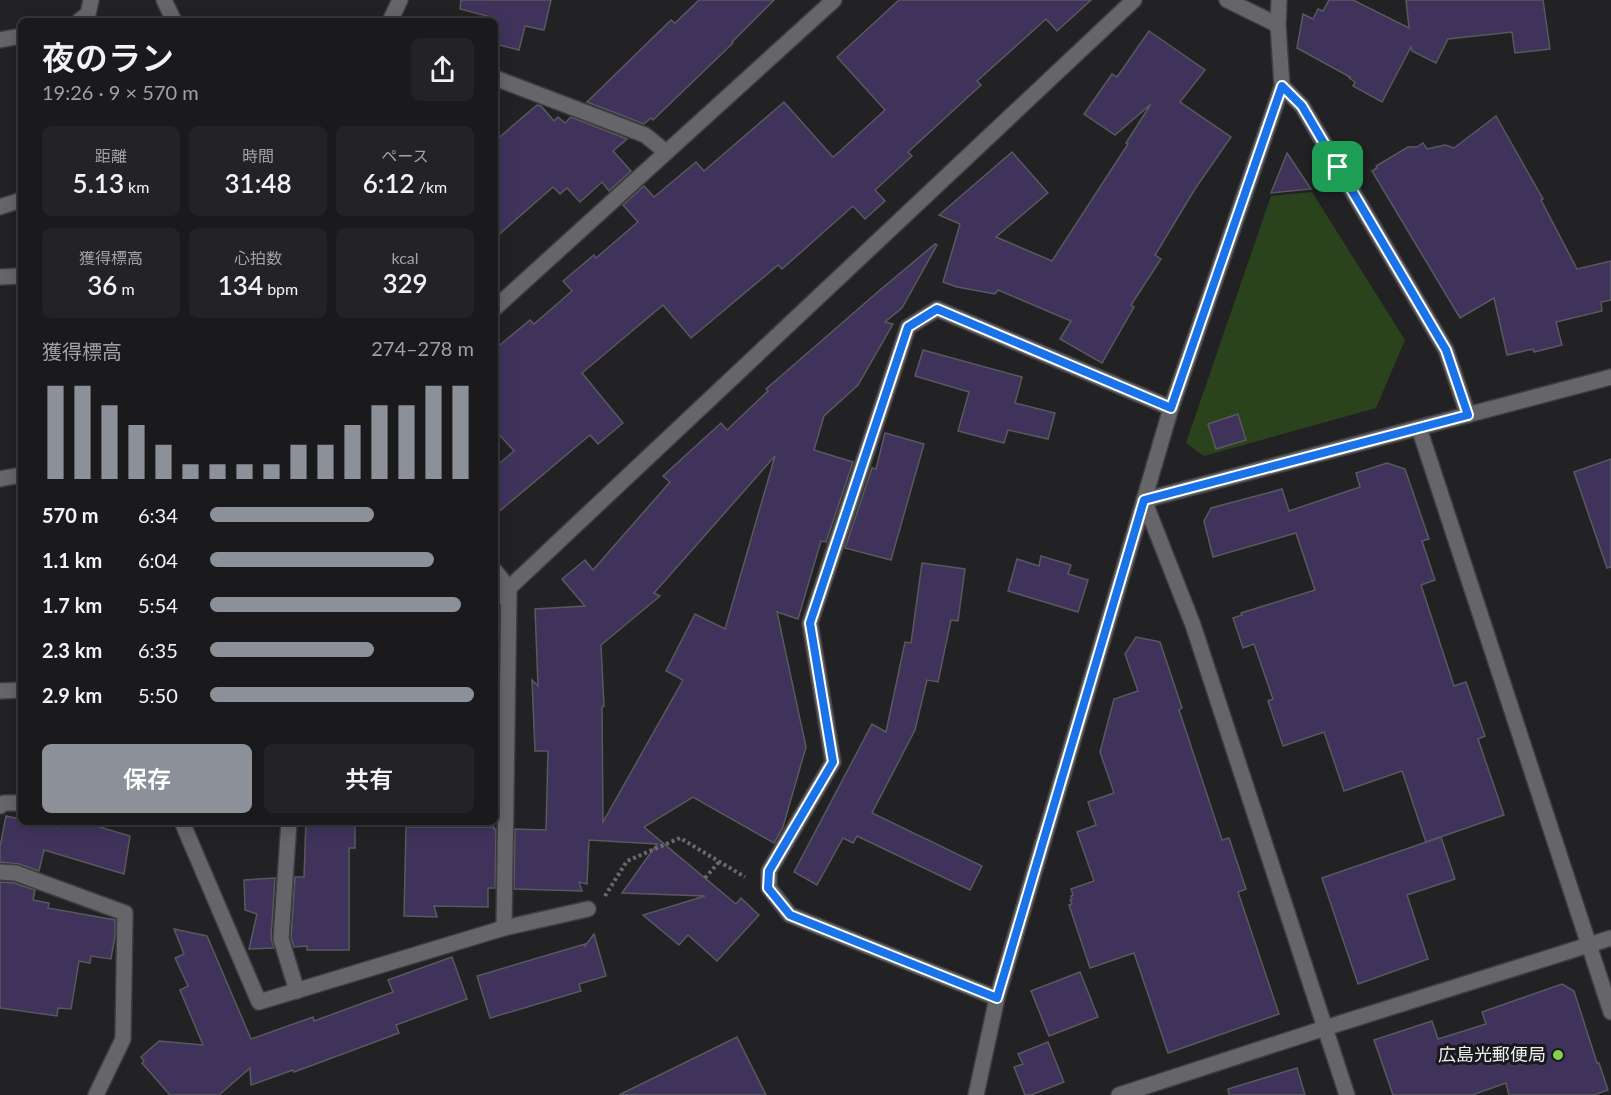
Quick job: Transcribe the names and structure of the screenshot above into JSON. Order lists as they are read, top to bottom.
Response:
{
  "places": ["広島光郵便局"],
  "page": {
    "heading": ["夜のラン", "19:26 · 9 × 570 m"],
    "stats": [
      ["距離", "5.13 km"],
      ["時間", "31:48"],
      ["ペース", "6:12 /km"],
      ["獲得標高", "36 m"],
      ["心拍数", "134 bpm"],
      ["kcal", "329"]
    ],
    "chart": ["獲得標高", "274–278 m"],
    "list": [
      {
        "name": "570 m",
        "note": "6:34"
      },
      {
        "name": "1.1 km",
        "note": "6:04"
      },
      {
        "name": "1.7 km",
        "note": "5:54"
      },
      {
        "name": "2.3 km",
        "note": "6:35"
      },
      {
        "name": "2.9 km",
        "note": "5:50"
      }
    ],
    "buttons": ["保存", "共有"]
  }
}
